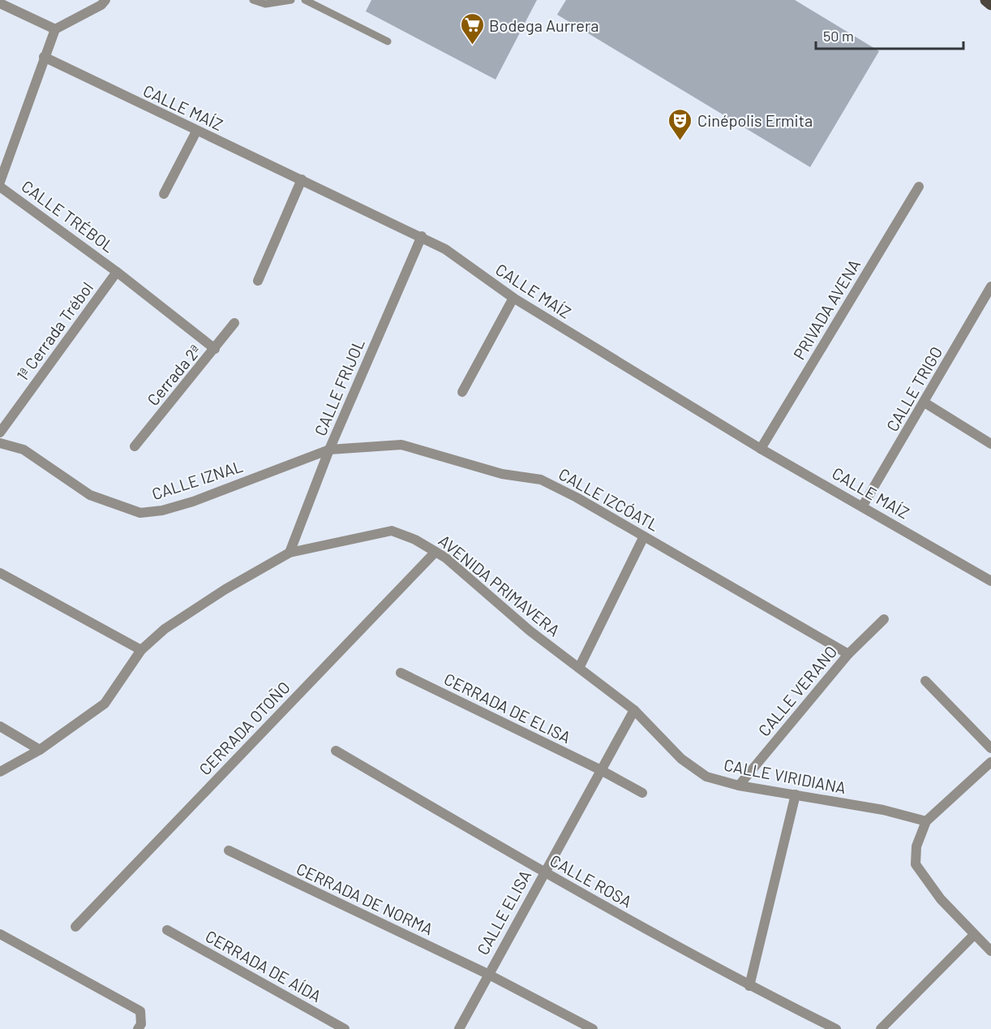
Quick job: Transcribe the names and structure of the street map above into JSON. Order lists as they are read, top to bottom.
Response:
{
  "streets": {
    "street": [
      "CALLE MAÍZ",
      "CALLE TRÉBOL",
      "PRIVADA AVENA",
      "1ª Cerrada Trébol",
      "Cerrada 2ª",
      "CALLE FRIJOL",
      "CALLE TRIGO",
      "CALLE IZNAL",
      "CALLE IZCÓATL",
      "AVENIDA PRIMAVERA",
      "CALLE VERANO",
      "CERRADA DE ELISA",
      "CERRADA OTOÑO",
      "CALLE VIRIDIANA",
      "CALLE ROSA",
      "CERRADA DE NORMA",
      "CALLE ELISA",
      "CERRADA DE AÍDA"
    ]
  },
  "crossings": [
    ["CALLE MAÍZ", "PRIVADA AVENA"],
    ["CALLE MAÍZ", "CALLE FRIJOL"],
    ["CALLE MAÍZ", "CALLE TRIGO"],
    ["CALLE TRÉBOL", "1ª Cerrada Trébol"],
    ["CALLE TRÉBOL", "Cerrada 2ª"],
    ["CALLE FRIJOL", "CALLE IZNAL"],
    ["CALLE FRIJOL", "CALLE IZCÓATL"],
    ["CALLE FRIJOL", "AVENIDA PRIMAVERA"],
    ["CALLE IZNAL", "CALLE IZCÓATL"],
    ["CALLE IZCÓATL", "CALLE VERANO"],
    ["AVENIDA PRIMAVERA", "CERRADA OTOÑO"],
    ["AVENIDA PRIMAVERA", "CALLE VIRIDIANA"],
    ["AVENIDA PRIMAVERA", "CALLE ELISA"],
    ["CALLE VERANO", "CALLE VIRIDIANA"],
    ["CERRADA DE ELISA", "CALLE ELISA"],
    ["CALLE VIRIDIANA", "CALLE ELISA"],
    ["CALLE ROSA", "CALLE ELISA"],
    ["CERRADA DE NORMA", "CALLE ELISA"]
  ],
  "places": {
    "supermarket": ["Bodega Aurrera"],
    "theatre": ["Cinépolis Ermita"]
  },
  "scale_bar": "50 m"
}
